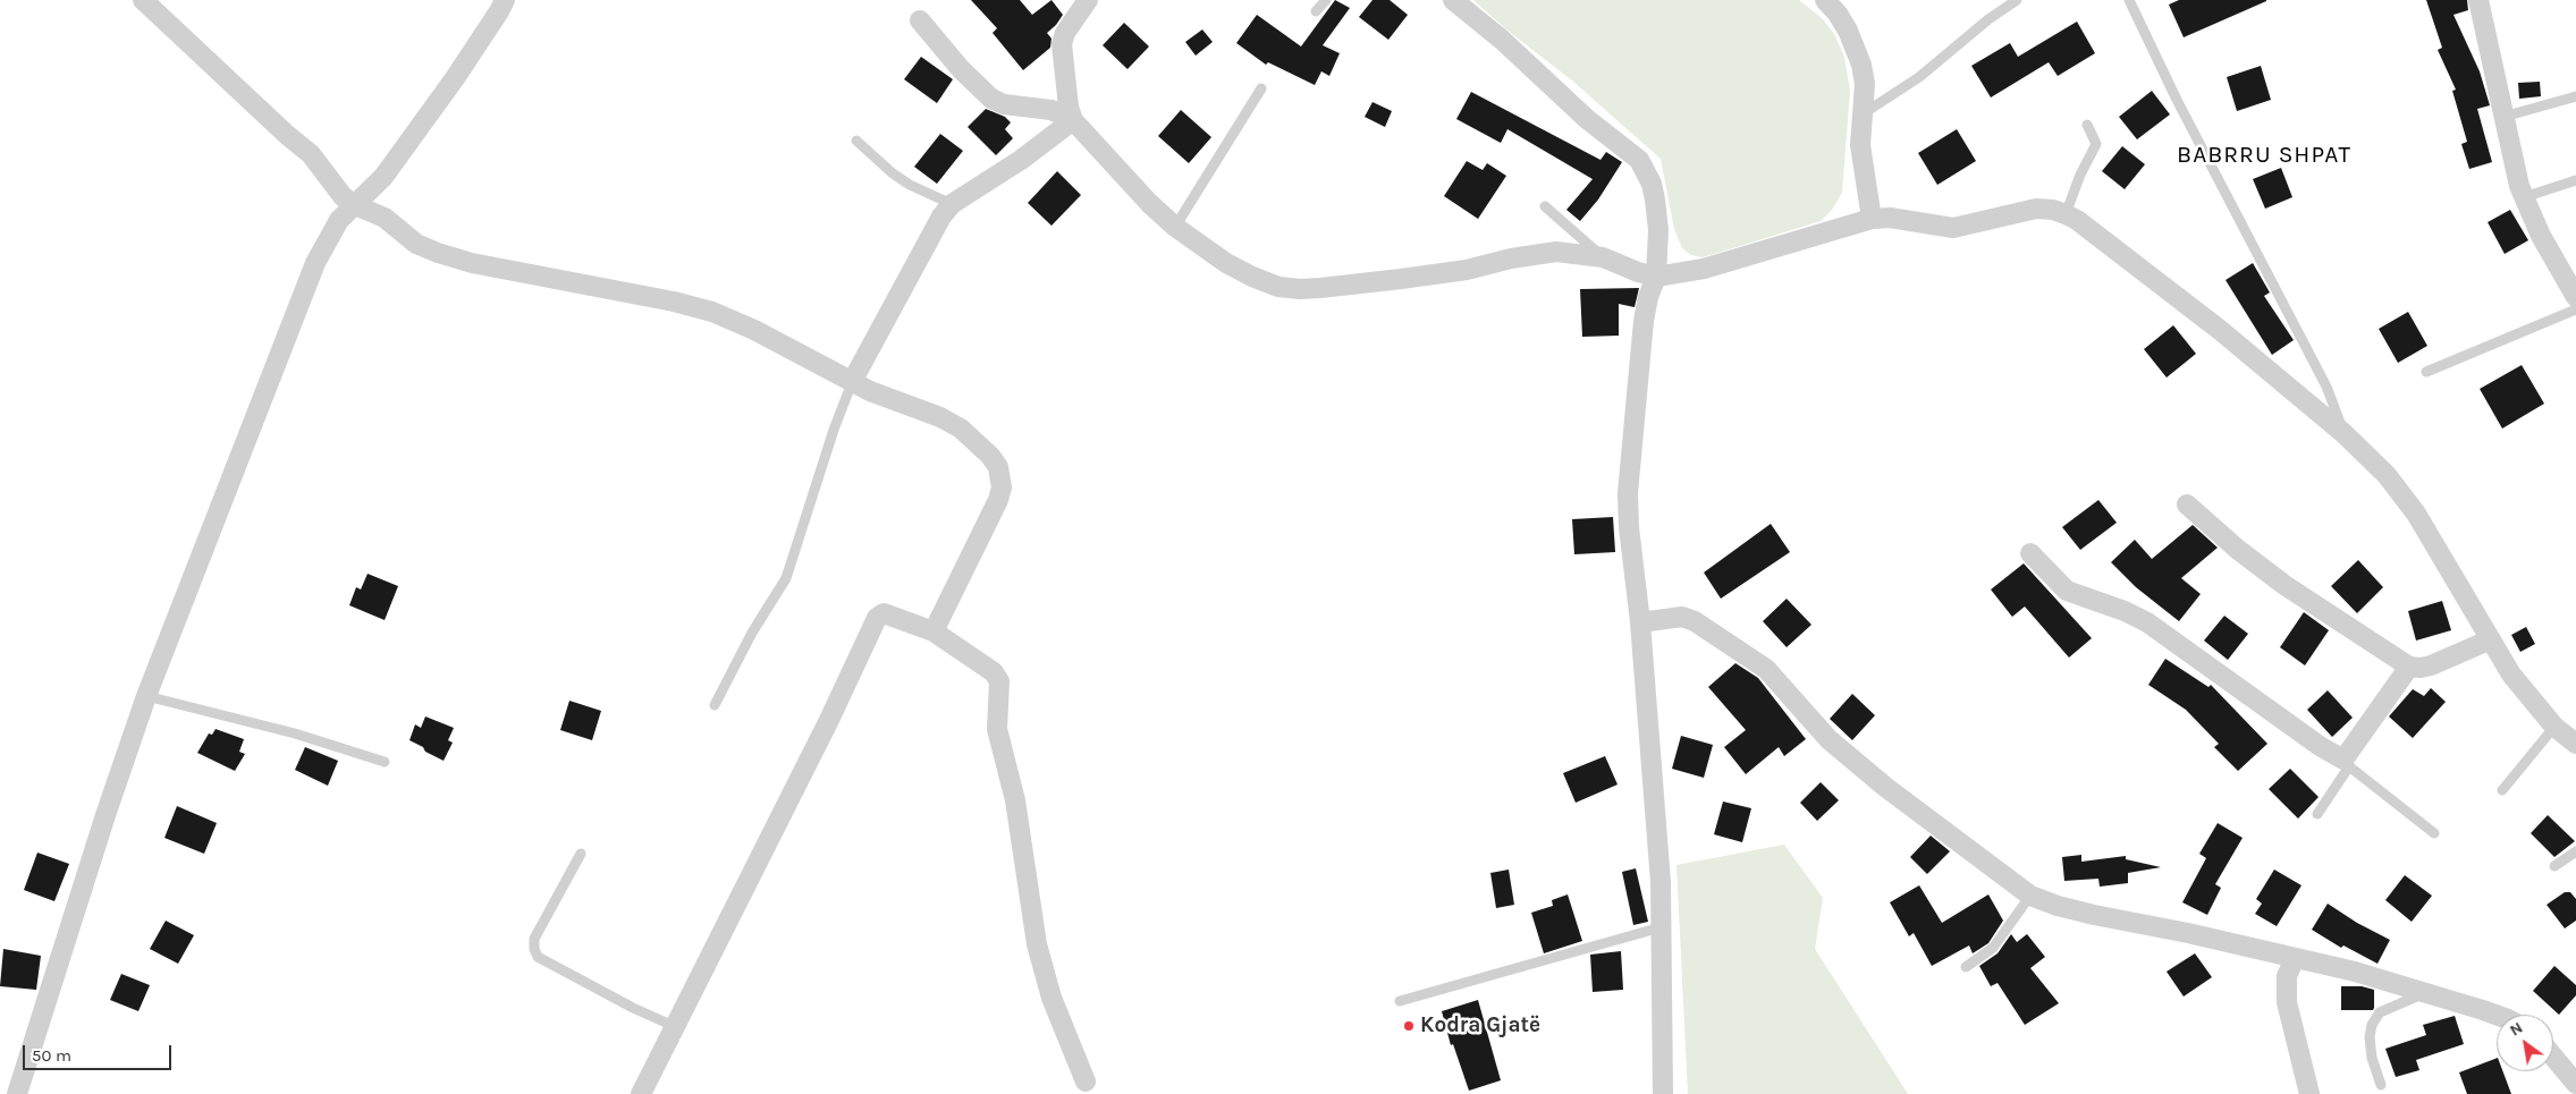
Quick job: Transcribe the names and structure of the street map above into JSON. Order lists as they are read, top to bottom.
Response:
{
  "districts": ["BABRRU SHPAT"],
  "places": ["Kodra Gjatë"],
  "scale_bar": "50 m",
  "north": "top left"
}
